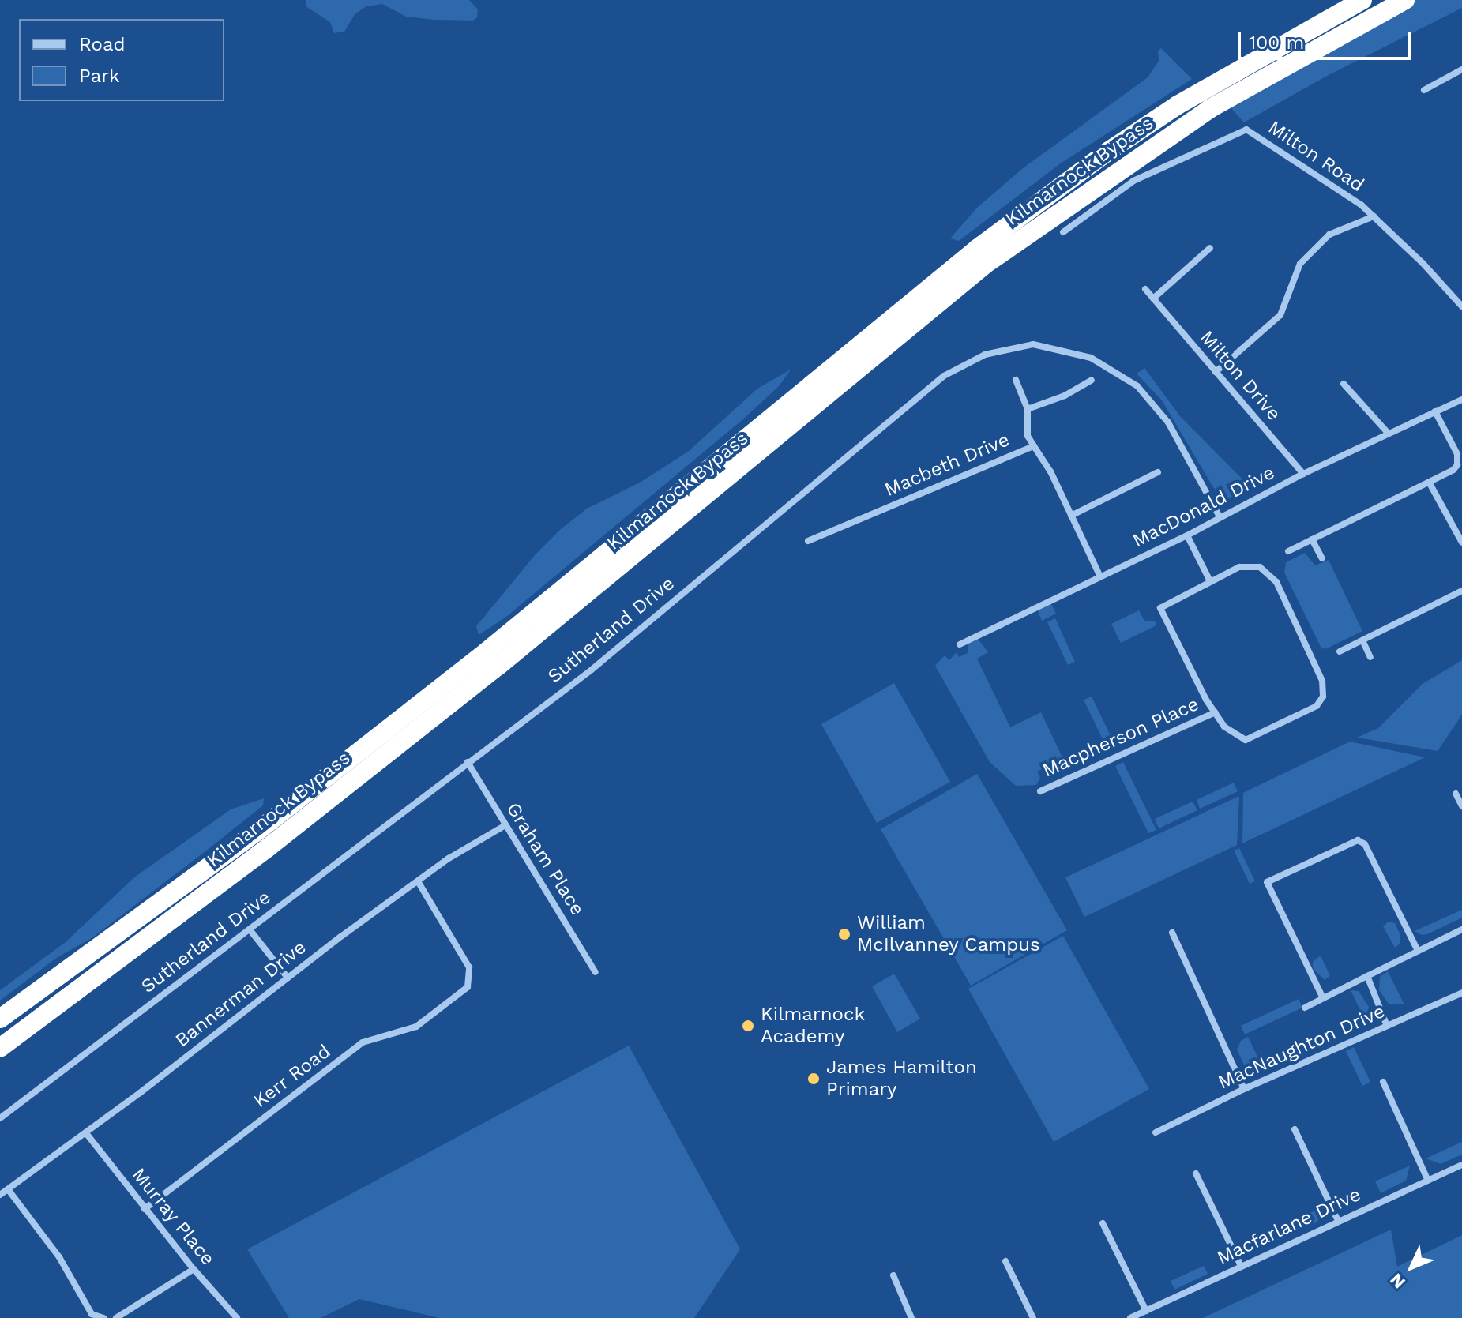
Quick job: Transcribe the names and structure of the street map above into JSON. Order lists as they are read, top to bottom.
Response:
{
  "streets": {
    "highway": ["Kilmarnock Bypass"],
    "street": [
      "Milton Road",
      "Milton Drive",
      "Macbeth Drive",
      "MacDonald Drive",
      "Sutherland Drive",
      "Macpherson Place",
      "Graham Place",
      "Bannerman Drive",
      "MacNaughton Drive",
      "Kerr Road",
      "Murray Place",
      "Macfarlane Drive"
    ]
  },
  "crossings": [
    ["Milton Drive", "MacDonald Drive"],
    ["Macbeth Drive", "MacDonald Drive"],
    ["MacDonald Drive", "Sutherland Drive"],
    ["Sutherland Drive", "Graham Place"],
    ["Graham Place", "Bannerman Drive"],
    ["Bannerman Drive", "Kerr Road"],
    ["Bannerman Drive", "Murray Place"],
    ["Kerr Road", "Murray Place"]
  ],
  "places": ["William McIlvanney Campus", "Kilmarnock Academy", "James Hamilton Primary"],
  "legend": ["Road", "Park"],
  "scale_bar": "100 m",
  "north": "bottom left"
}
